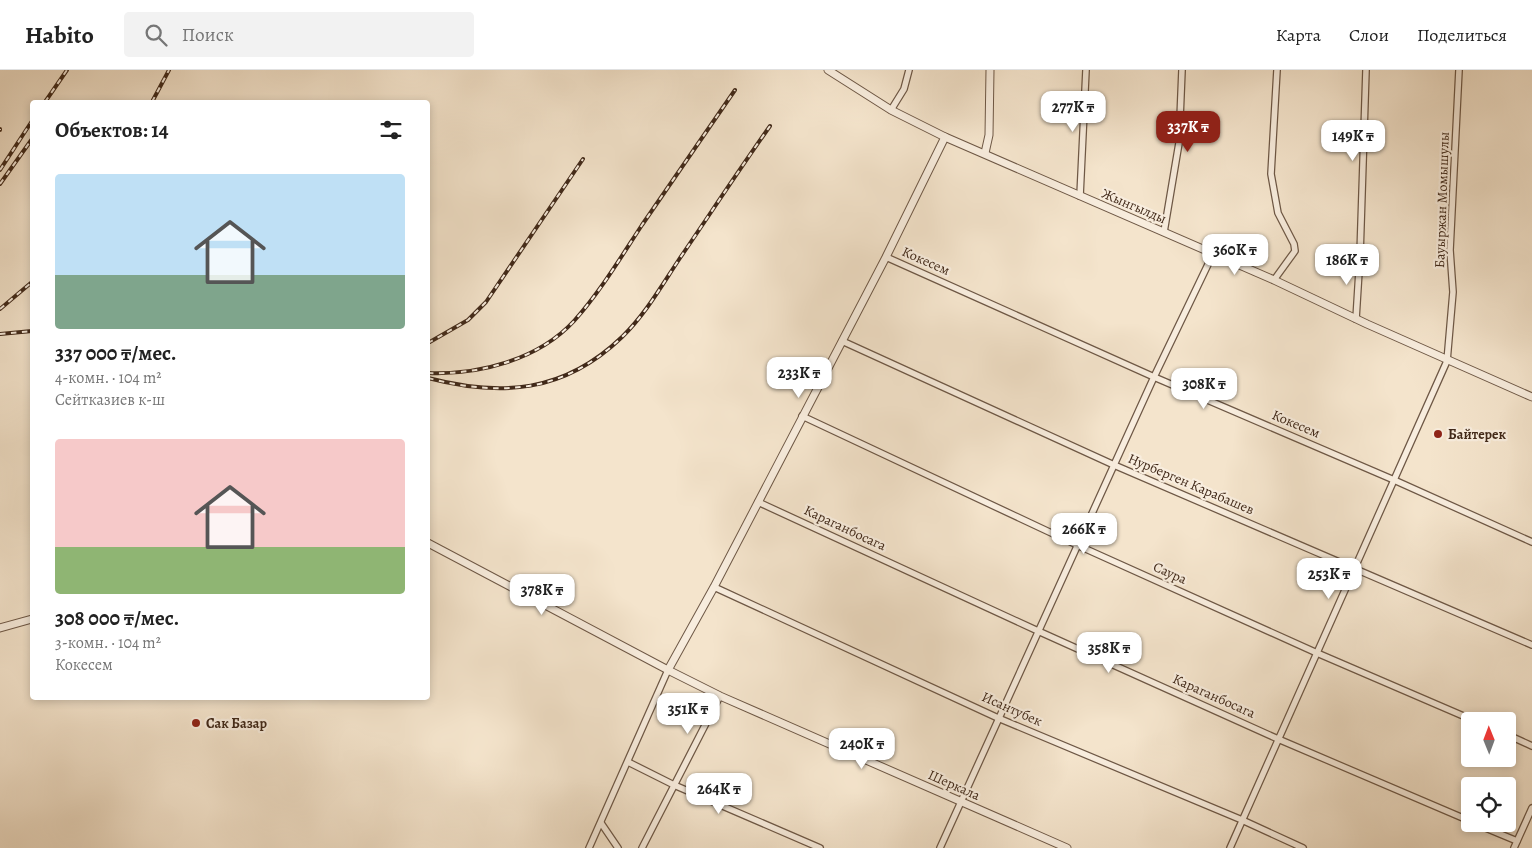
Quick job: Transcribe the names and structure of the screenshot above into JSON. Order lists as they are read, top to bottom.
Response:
{
  "streets": {
    "street": [
      "Бауыржан Момышулы",
      "Жынгылды",
      "Кокесем",
      "Нурберген Карабашев",
      "Караганбосага",
      "Саура",
      "Исантубек",
      "Шеркала"
    ]
  },
  "crossings": [
    ["Бауыржан Момышулы", "Жынгылды"],
    ["Бауыржан Момышулы", "Кокесем"],
    ["Бауыржан Момышулы", "Нурберген Карабашев"],
    ["Бауыржан Момышулы", "Караганбосага"],
    ["Бауыржан Момышулы", "Саура"],
    ["Бауыржан Момышулы", "Исантубек"]
  ],
  "places": ["Байтерек", "Сак Базар"],
  "north": "top",
  "page": {
    "header": "Habito",
    "search": "Поиск",
    "nav": ["Карта", "Слои", "Поделиться"],
    "price": [
      "277K ₸",
      "337K ₸",
      "149K ₸",
      "360K ₸",
      "186K ₸",
      "233K ₸",
      "308K ₸",
      "266K ₸",
      "253K ₸",
      "378K ₸",
      "358K ₸",
      "351K ₸",
      "240K ₸",
      "264K ₸"
    ],
    "heading": "Объектов: 14",
    "list": [
      {
        "name": "337 000 ₸/мес.",
        "note": "4-комн. · 104 m² · Сейтказиев к-ш"
      },
      {
        "name": "308 000 ₸/мес.",
        "note": "3-комн. · 104 m² · Кокесем"
      }
    ]
  }
}
